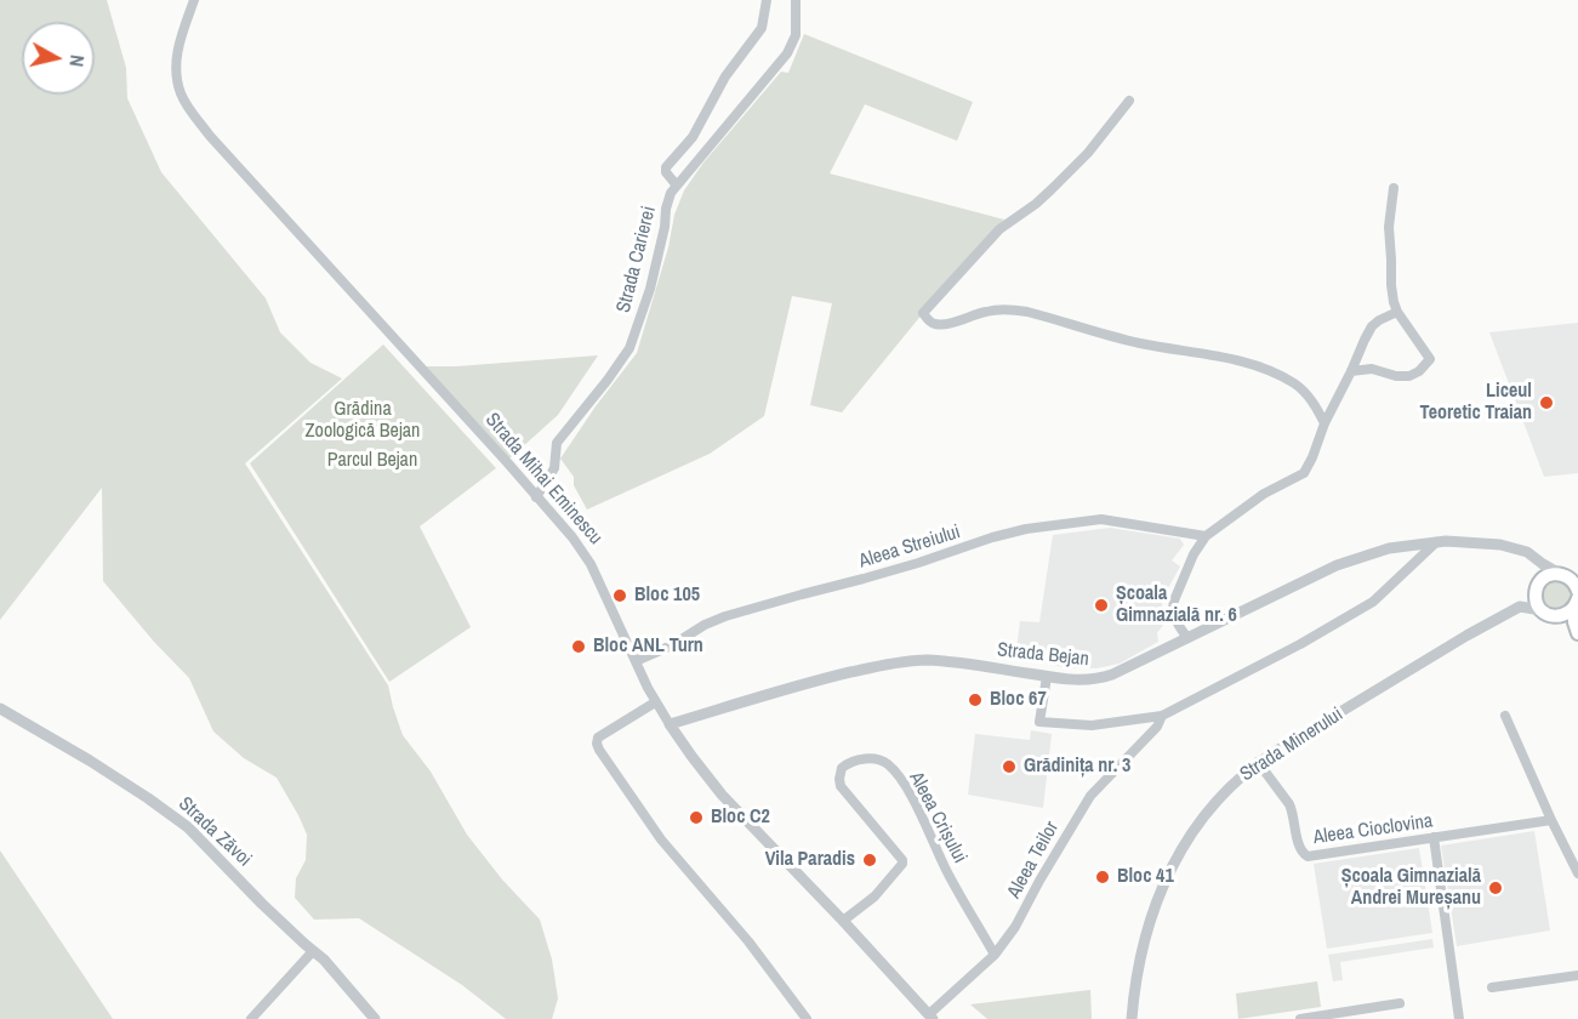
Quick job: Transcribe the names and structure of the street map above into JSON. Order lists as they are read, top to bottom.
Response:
{
  "streets": {
    "street": [
      "Strada Carierei",
      "Strada Mihai Eminescu",
      "Aleea Streiului",
      "Strada Bejan",
      "Strada Minerului",
      "Aleea Crișului",
      "Aleea Cioclovina",
      "Strada Zăvoi",
      "Aleea Teilor"
    ]
  },
  "crossings": [
    ["Strada Carierei", "Strada Mihai Eminescu"],
    ["Strada Mihai Eminescu", "Aleea Streiului"],
    ["Strada Mihai Eminescu", "Strada Bejan"],
    ["Strada Mihai Eminescu", "Aleea Crișului"],
    ["Strada Mihai Eminescu", "Aleea Teilor"],
    ["Strada Bejan", "Aleea Teilor"],
    ["Strada Minerului", "Aleea Cioclovina"],
    ["Aleea Crișului", "Aleea Teilor"]
  ],
  "parks": ["Grădina Zoologică Bejan", "Parcul Bejan"],
  "places": [
    "Liceul Teoretic Traian",
    "Bloc 105",
    "Școala Gimnazială nr. 6",
    "Bloc ANL Turn",
    "Bloc 67",
    "Grădinița nr. 3",
    "Bloc C2",
    "Vila Paradis",
    "Bloc 41",
    "Școala Gimnazială Andrei Mureșanu"
  ],
  "north": "right"
}
